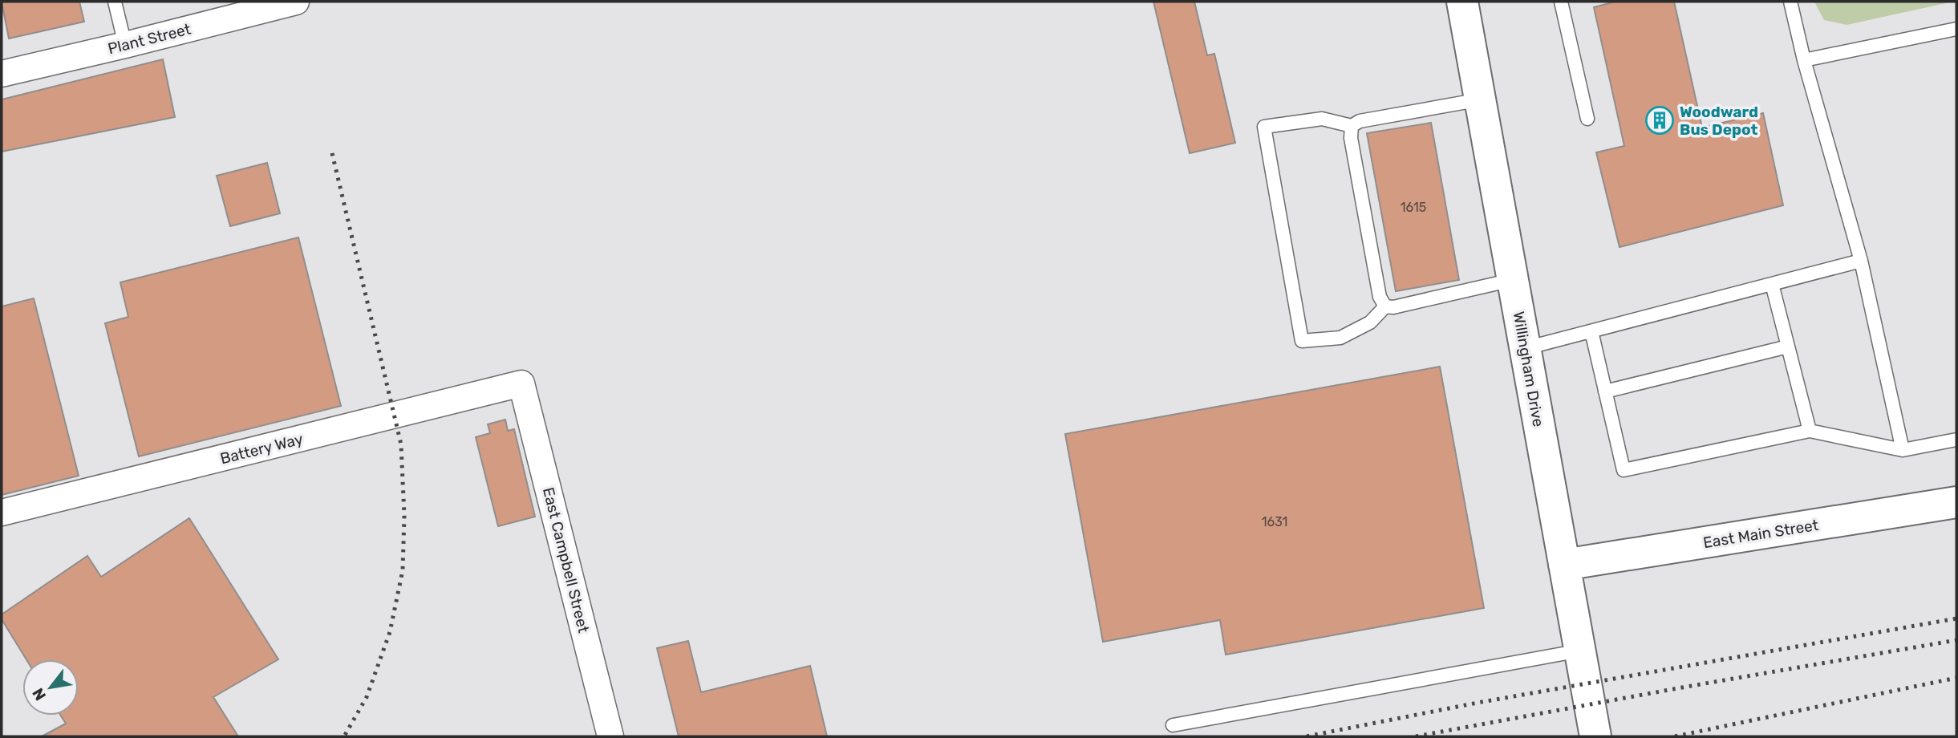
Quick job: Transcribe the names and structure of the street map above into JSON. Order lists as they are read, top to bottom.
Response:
{
  "streets": {
    "street": [
      "Plant Street",
      "Willingham Drive",
      "Battery Way",
      "East Main Street",
      "East Campbell Street"
    ]
  },
  "crossings": [
    ["Willingham Drive", "East Main Street"],
    ["Battery Way", "East Campbell Street"]
  ],
  "places": {
    "building": ["Woodward Bus Depot"]
  },
  "house_numbers": ["1615", "1631"],
  "north": "bottom left"
}
